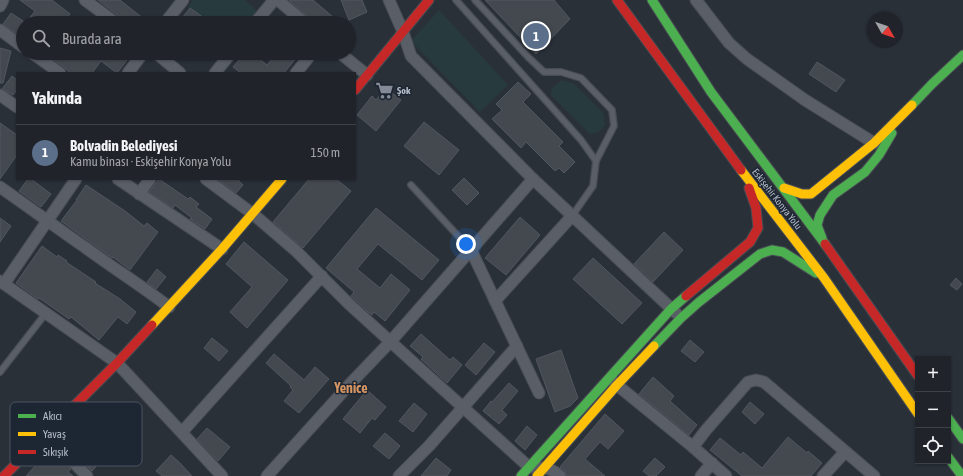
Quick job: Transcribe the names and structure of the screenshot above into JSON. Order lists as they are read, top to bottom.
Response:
{
  "streets": {
    "main road": ["Eskişehir Konya Yolu"]
  },
  "districts": ["Yenice"],
  "places": {
    "supermarket": ["Şok"]
  },
  "legend": ["Akıcı", "Yavaş", "Sıkışık"],
  "north": "bottom right",
  "page": {
    "search": "Burada ara",
    "pins": "1",
    "heading": "Yakında",
    "list": [
      {
        "mark": "1",
        "name": "Bolvadin Belediyesi",
        "note": "Kamu binası · Eskişehir Konya Yolu",
        "value": "150 m"
      }
    ],
    "map_buttons": ["+", "−"]
  }
}
